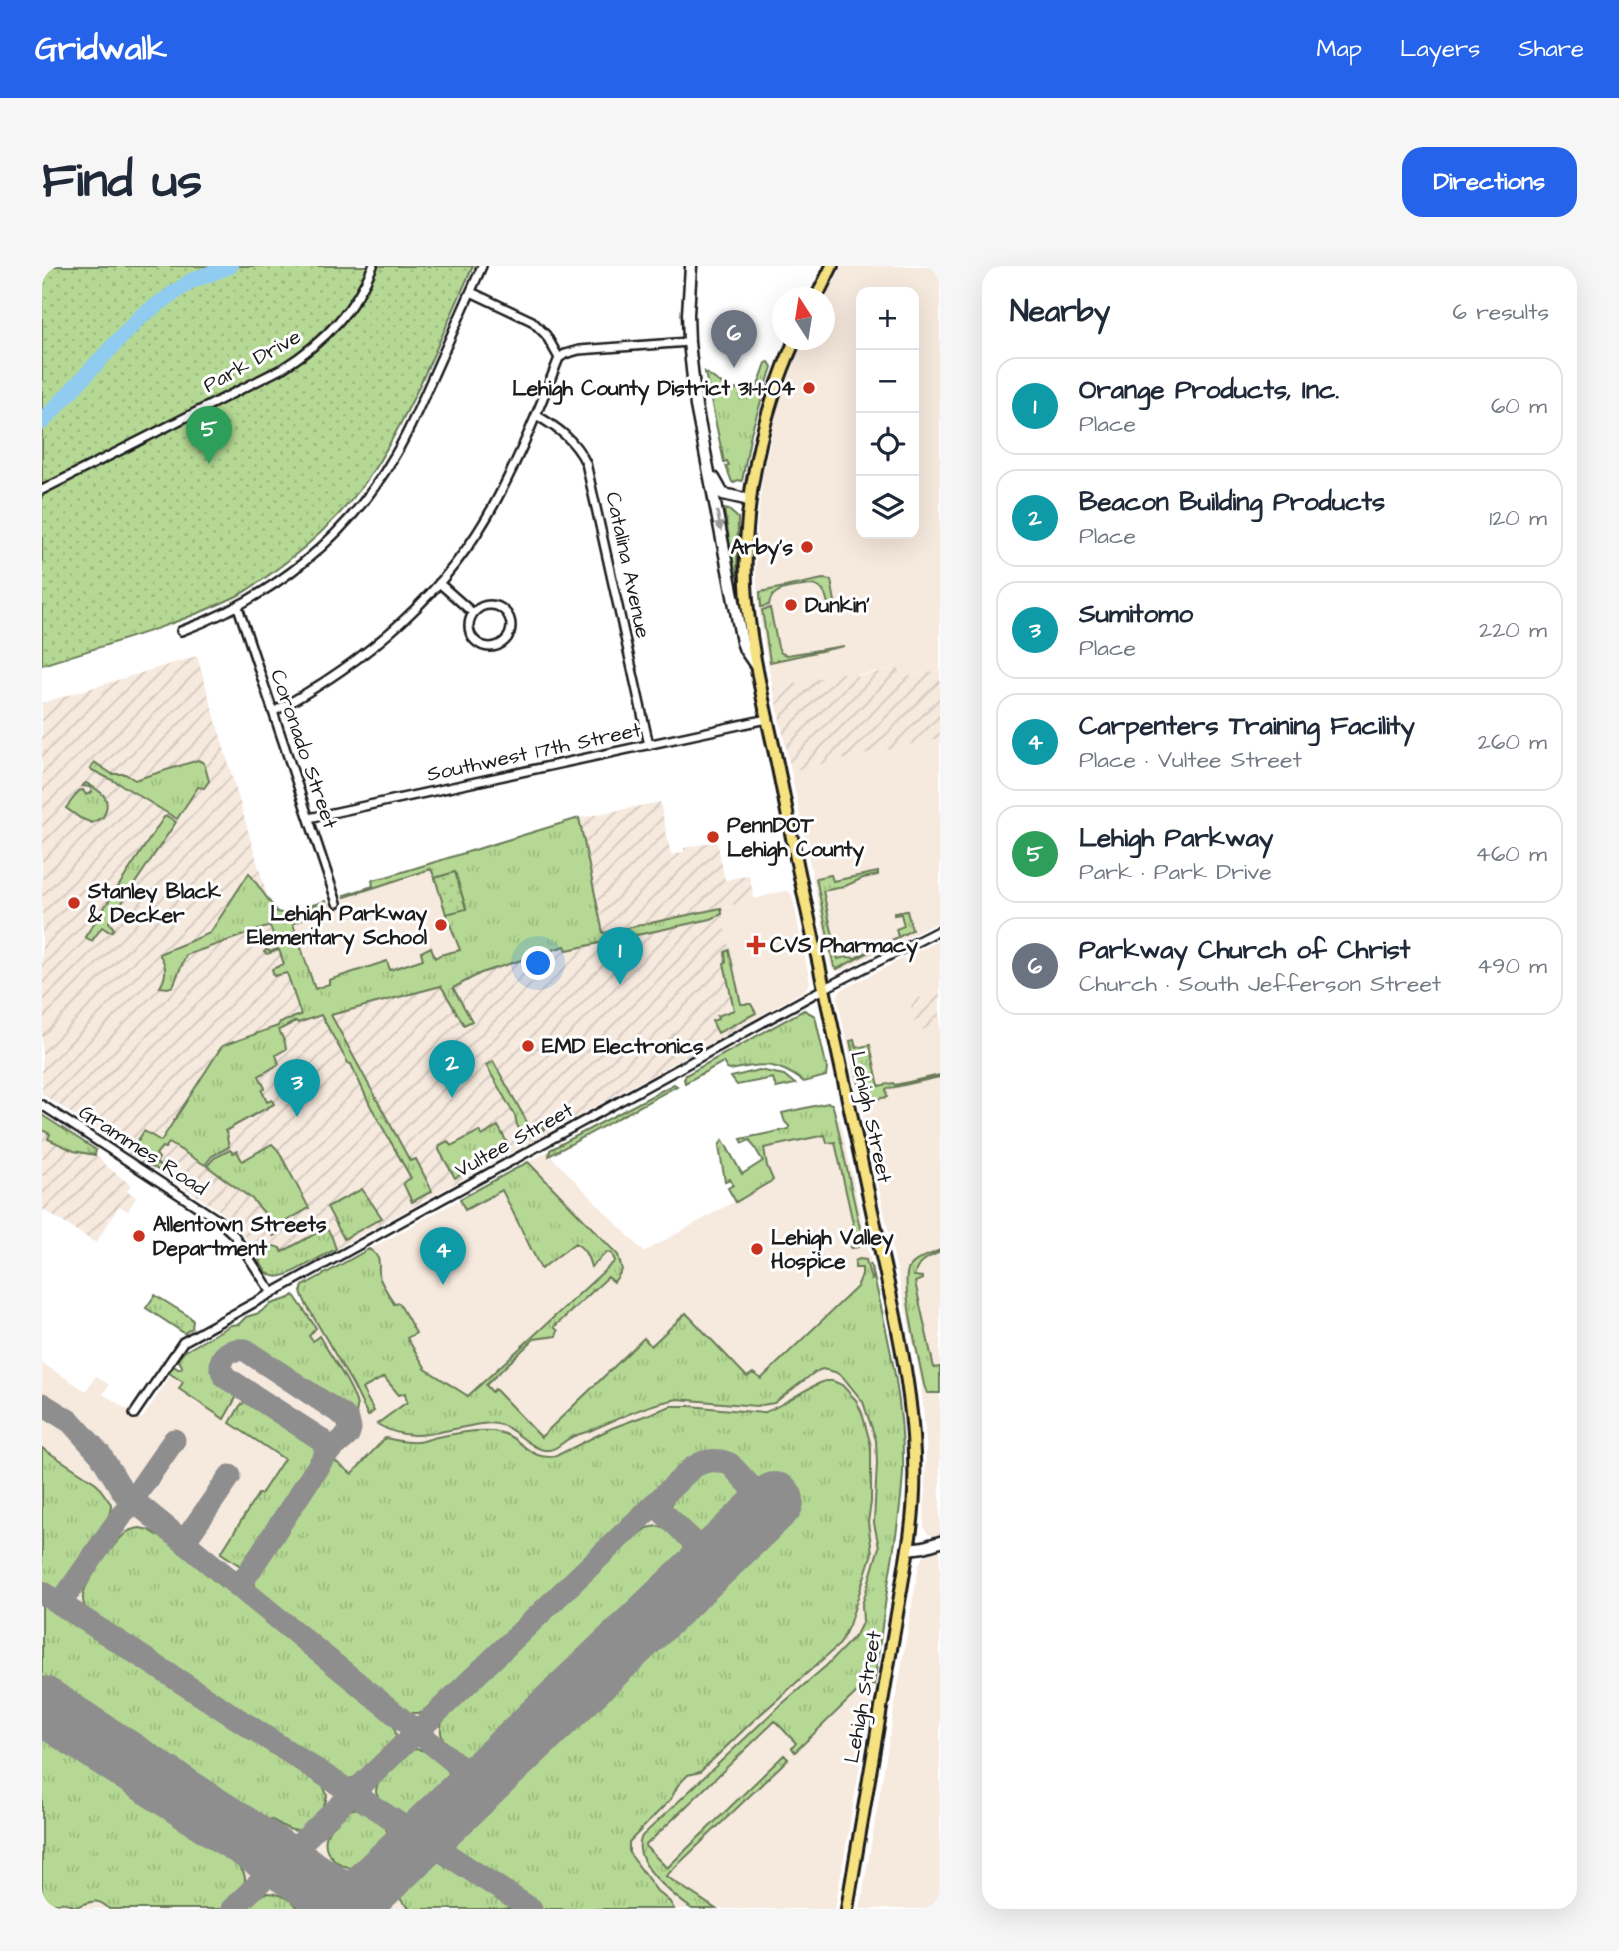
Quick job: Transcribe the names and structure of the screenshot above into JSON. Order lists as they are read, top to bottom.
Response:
{
  "streets": {
    "main road": ["Lehigh Street"],
    "street": [
      "Park Drive",
      "Catalina Avenue",
      "Coronado Street",
      "Southwest 17th Street",
      "Vultee Street",
      "Grammes Road"
    ]
  },
  "crossings": [
    ["Catalina Avenue", "Southwest 17th Street"],
    ["Coronado Street", "Southwest 17th Street"],
    ["Southwest 17th Street", "Lehigh Street"],
    ["Lehigh Street", "Vultee Street"],
    ["Vultee Street", "Grammes Road"]
  ],
  "places": {
    "other": [
      "Lehigh County District 31-1-04",
      "Arby's",
      "Dunkin'",
      "PennDOT Lehigh County",
      "Stanley Black & Decker",
      "Lehigh Parkway Elementary School",
      "EMD Electronics",
      "Allentown Streets Department",
      "Lehigh Valley Hospice"
    ],
    "health": ["CVS Pharmacy"]
  },
  "north": "top",
  "page": {
    "header": "Gridwalk",
    "nav": ["Map", "Layers", "Share"],
    "buttons": "Directions",
    "title": "Find us",
    "heading": ["Nearby", "6 results"],
    "map_buttons": ["+", "−"],
    "pins": [
      "6",
      "5",
      "1",
      "2",
      "3",
      "4"
    ],
    "list": [
      {
        "mark": "1",
        "name": "Orange Products, Inc.",
        "note": "Place",
        "value": "60 m"
      },
      {
        "mark": "2",
        "name": "Beacon Building Products",
        "note": "Place",
        "value": "120 m"
      },
      {
        "mark": "3",
        "name": "Sumitomo",
        "note": "Place",
        "value": "220 m"
      },
      {
        "mark": "4",
        "name": "Carpenters Training Facility",
        "note": "Place · Vultee Street",
        "value": "260 m"
      },
      {
        "mark": "5",
        "name": "Lehigh Parkway",
        "note": "Park · Park Drive",
        "value": "460 m"
      },
      {
        "mark": "6",
        "name": "Parkway Church of Christ",
        "note": "Church · South Jefferson Street",
        "value": "490 m"
      }
    ]
  }
}
